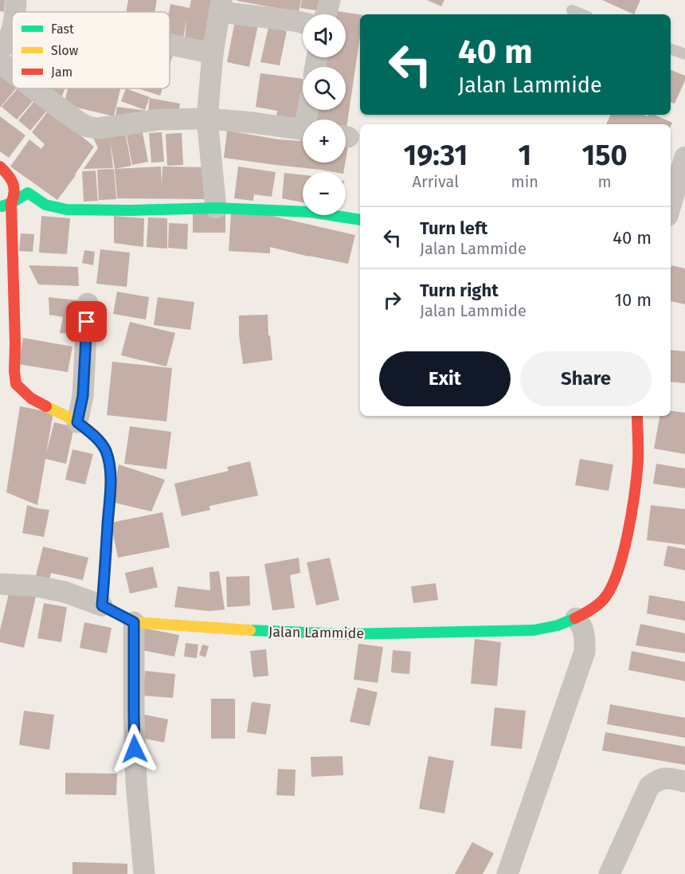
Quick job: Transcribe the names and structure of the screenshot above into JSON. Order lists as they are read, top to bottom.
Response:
{
  "streets": {
    "street": ["Jalan Lammide"]
  },
  "legend": ["Fast", "Slow", "Jam"],
  "page": {
    "map_buttons": ["+", "−"],
    "turn": ["40 m", "Jalan Lammide"],
    "eta": [
      "19:31",
      "Arrival",
      "1",
      "min",
      "150",
      "m"
    ],
    "list": [
      {
        "name": "Turn left",
        "note": "Jalan Lammide",
        "value": "40 m"
      },
      {
        "name": "Turn right",
        "note": "Jalan Lammide",
        "value": "10 m"
      }
    ],
    "buttons": ["Exit", "Share"]
  }
}
